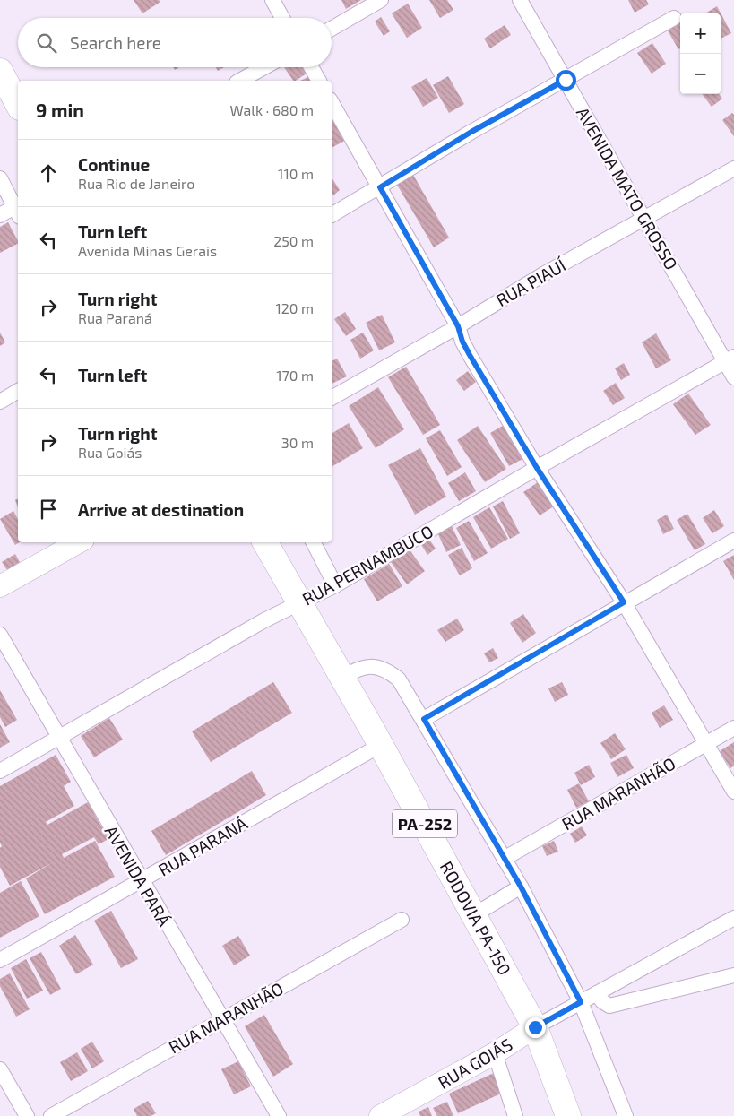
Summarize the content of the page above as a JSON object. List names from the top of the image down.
{
  "streets": {
    "highway": ["PA-252", "RODOVIA PA-150"],
    "street": [
      "AVENIDA MATO GROSSO",
      "RUA PIAUÍ",
      "RUA PERNAMBUCO",
      "RUA MARANHÃO",
      "RUA PARANÁ",
      "AVENIDA PARÁ",
      "RUA GOIÁS"
    ]
  },
  "crossings": [
    ["AVENIDA MATO GROSSO", "RUA PIAUÍ"],
    ["AVENIDA MATO GROSSO", "RUA PERNAMBUCO"],
    ["RUA PERNAMBUCO", "AVENIDA PARÁ"],
    ["RUA PERNAMBUCO", "RODOVIA PA-150"],
    ["RUA MARANHÃO", "AVENIDA PARÁ"],
    ["RUA PARANÁ", "AVENIDA PARÁ"],
    ["RUA PARANÁ", "RODOVIA PA-150"],
    ["RODOVIA PA-150", "RUA GOIÁS"]
  ],
  "page": {
    "map_buttons": ["+", "−"],
    "search": "Search here",
    "heading": ["9 min", "Walk · 680 m"],
    "list": [
      ["Continue", "Rua Rio de Janeiro", "110 m"],
      ["Turn left", "Avenida Minas Gerais", "250 m"],
      ["Turn right", "Rua Paraná", "120 m"],
      ["Turn left", "170 m"],
      ["Turn right", "Rua Goiás", "30 m"],
      "Arrive at destination"
    ]
  }
}
